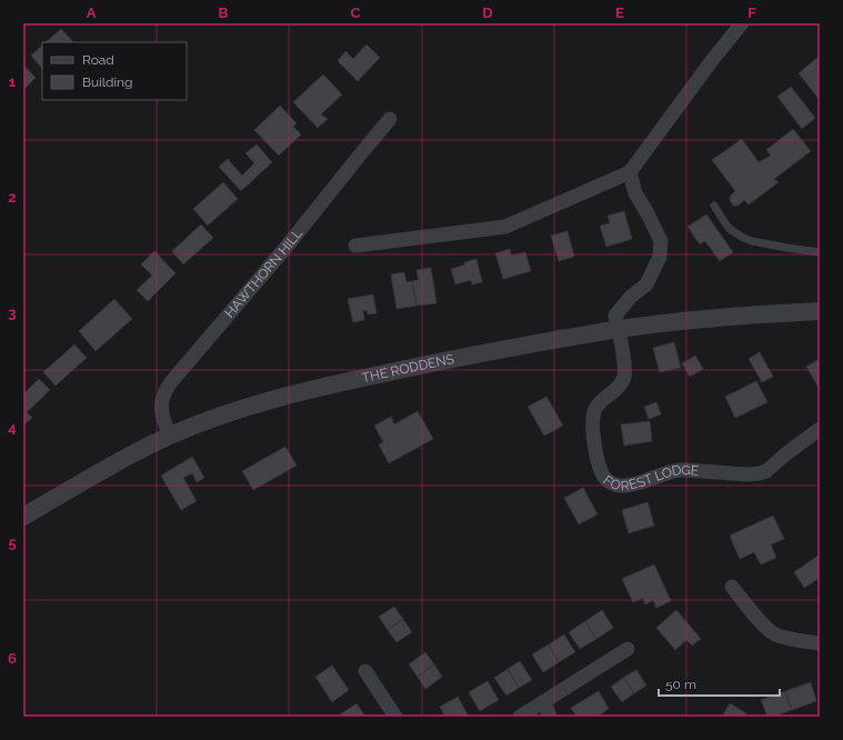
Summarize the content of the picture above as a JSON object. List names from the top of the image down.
{
  "streets": {
    "street": ["HAWTHORN HILL", "THE RODDENS", "FOREST LODGE"]
  },
  "crossings": [
    ["HAWTHORN HILL", "THE RODDENS"],
    ["THE RODDENS", "FOREST LODGE"]
  ],
  "legend": ["Road", "Building"],
  "scale_bar": "50 m",
  "grid": {
    "columns": [
      "A",
      "B",
      "C",
      "D",
      "E",
      "F"
    ],
    "rows": [
      "1",
      "2",
      "3",
      "4",
      "5",
      "6"
    ]
  }
}
